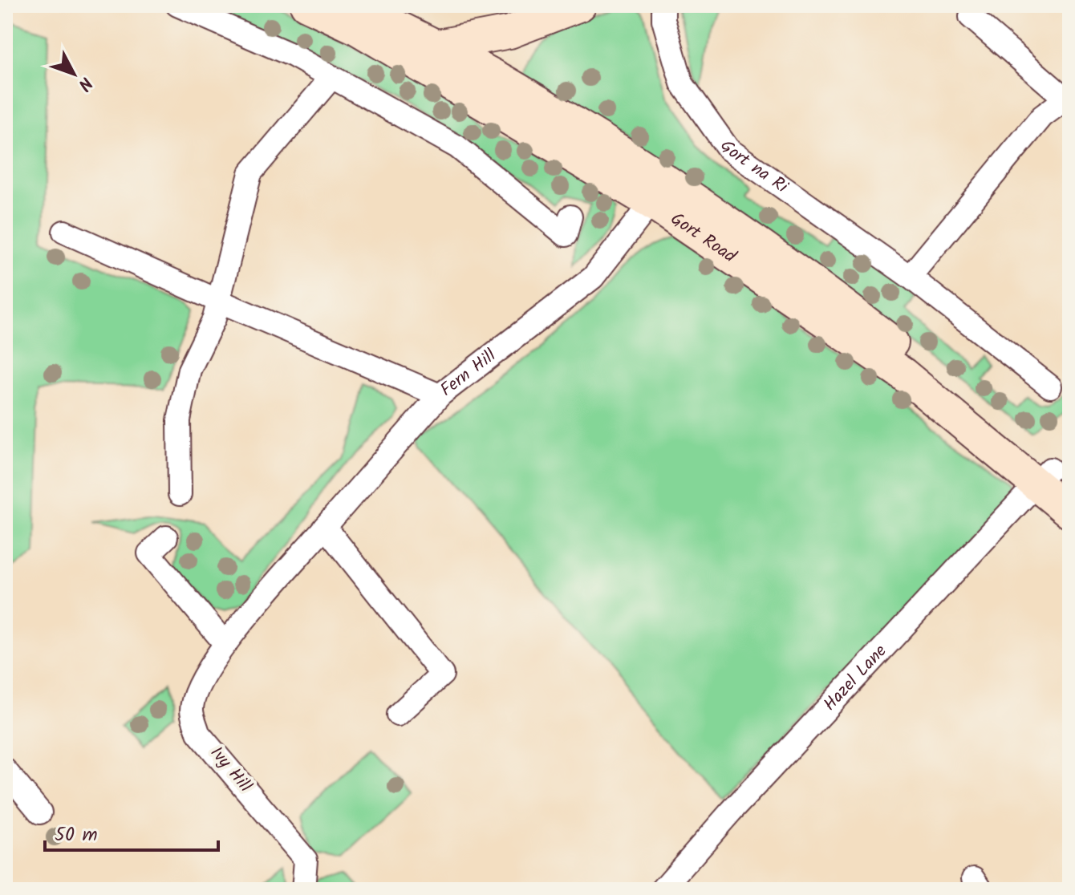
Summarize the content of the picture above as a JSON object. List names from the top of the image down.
{
  "streets": {
    "main road": ["Gort Road"],
    "street": [
      "Gort na Ri",
      "Fern Hill",
      "Hazel Lane",
      "Ivy Hill"
    ]
  },
  "crossings": [
    ["Gort Road", "Fern Hill"],
    ["Gort Road", "Hazel Lane"],
    ["Fern Hill", "Ivy Hill"]
  ],
  "scale_bar": "50 m",
  "north": "bottom right"
}
